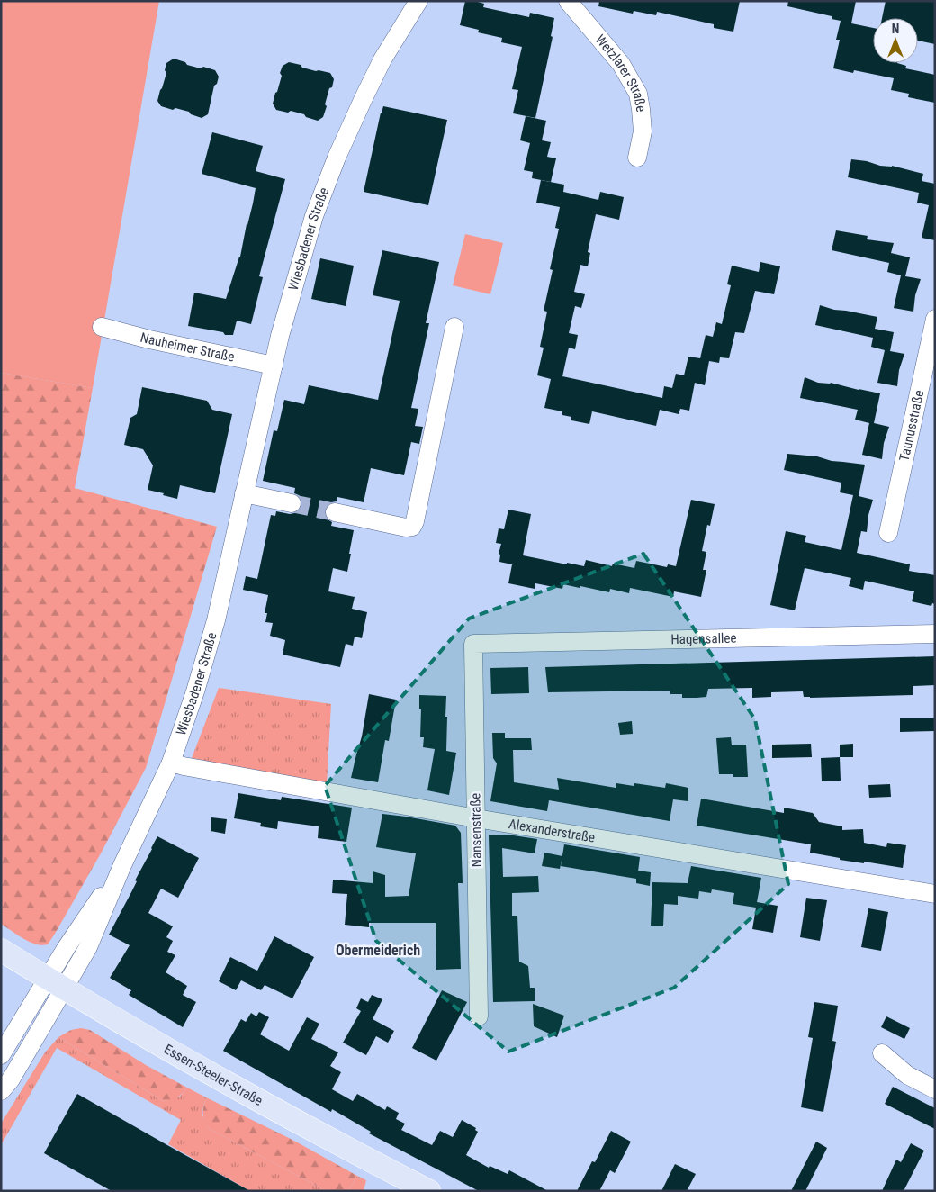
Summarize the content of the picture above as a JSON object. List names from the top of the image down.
{
  "streets": {
    "main road": ["Essen-Steeler-Straße"],
    "street": [
      "Wetzlarer Straße",
      "Wiesbadener Straße",
      "Nauheimer Straße",
      "Taunusstraße",
      "Hagensallee",
      "Nansenstraße",
      "Alexanderstraße"
    ]
  },
  "crossings": [
    ["Wiesbadener Straße", "Nauheimer Straße"],
    ["Wiesbadener Straße", "Alexanderstraße"],
    ["Wiesbadener Straße", "Essen-Steeler-Straße"],
    ["Hagensallee", "Nansenstraße"],
    ["Nansenstraße", "Alexanderstraße"]
  ],
  "districts": ["Obermeiderich"],
  "north": "top"
}
